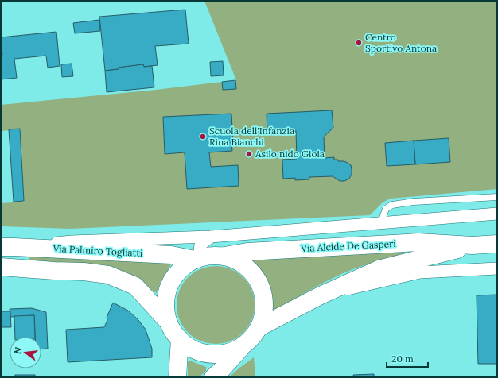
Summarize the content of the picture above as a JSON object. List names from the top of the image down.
{
  "streets": {
    "main road": ["Via Alcide De Gasperi", "Via Palmiro Togliatti"]
  },
  "crossings": [
    ["Via Alcide De Gasperi", "Via Palmiro Togliatti"]
  ],
  "places": ["Centro Sportivo Antona", "Scuola dell'Infanzia Rina Bianchi", "Asilo nido Gioia"],
  "scale_bar": "20 m",
  "north": "left"
}
